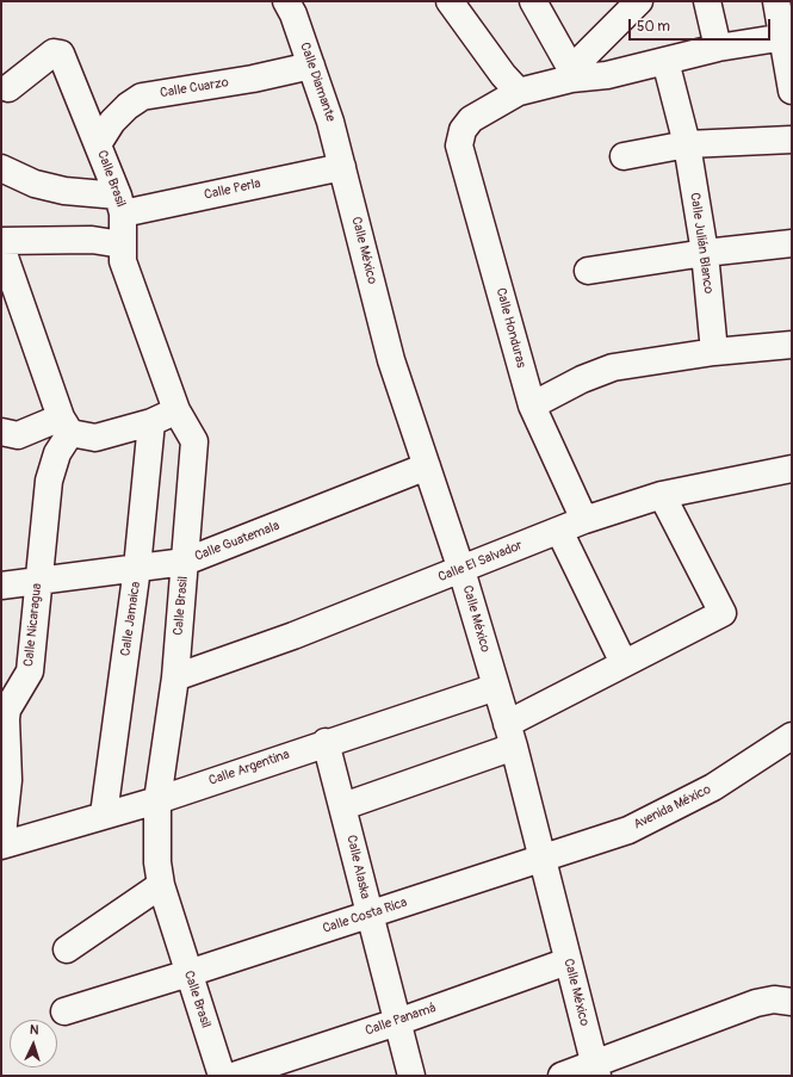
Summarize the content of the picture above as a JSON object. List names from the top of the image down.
{
  "streets": {
    "street": [
      "Calle Diamante",
      "Calle Cuarzo",
      "Calle Brasil",
      "Calle Perla",
      "Calle Julián Blanco",
      "Calle México",
      "Calle Honduras",
      "Calle Guatemala",
      "Calle El Salvador",
      "Calle Jamaica",
      "Calle Nicaragua",
      "Calle Argentina",
      "Avenida México",
      "Calle Alaska",
      "Calle Costa Rica",
      "Calle Panamá"
    ]
  },
  "crossings": [
    ["Calle Diamante", "Calle Cuarzo"],
    ["Calle Diamante", "Calle Perla"],
    ["Calle Diamante", "Calle México"],
    ["Calle Cuarzo", "Calle Brasil"],
    ["Calle Brasil", "Calle Perla"],
    ["Calle Brasil", "Calle Guatemala"],
    ["Calle Brasil", "Calle El Salvador"],
    ["Calle Brasil", "Calle Argentina"],
    ["Calle Brasil", "Calle Costa Rica"],
    ["Calle Perla", "Calle México"],
    ["Calle México", "Calle Guatemala"],
    ["Calle México", "Calle El Salvador"],
    ["Calle México", "Calle Argentina"],
    ["Calle México", "Avenida México"],
    ["Calle México", "Calle Costa Rica"],
    ["Calle México", "Calle Panamá"],
    ["Calle Honduras", "Calle El Salvador"],
    ["Calle Guatemala", "Calle Jamaica"],
    ["Calle Guatemala", "Calle Nicaragua"],
    ["Calle Jamaica", "Calle Argentina"],
    ["Calle Nicaragua", "Calle Argentina"],
    ["Calle Argentina", "Calle Alaska"],
    ["Avenida México", "Calle Costa Rica"],
    ["Calle Alaska", "Calle Costa Rica"],
    ["Calle Alaska", "Calle Panamá"]
  ],
  "scale_bar": "50 m",
  "north": "top"
}
